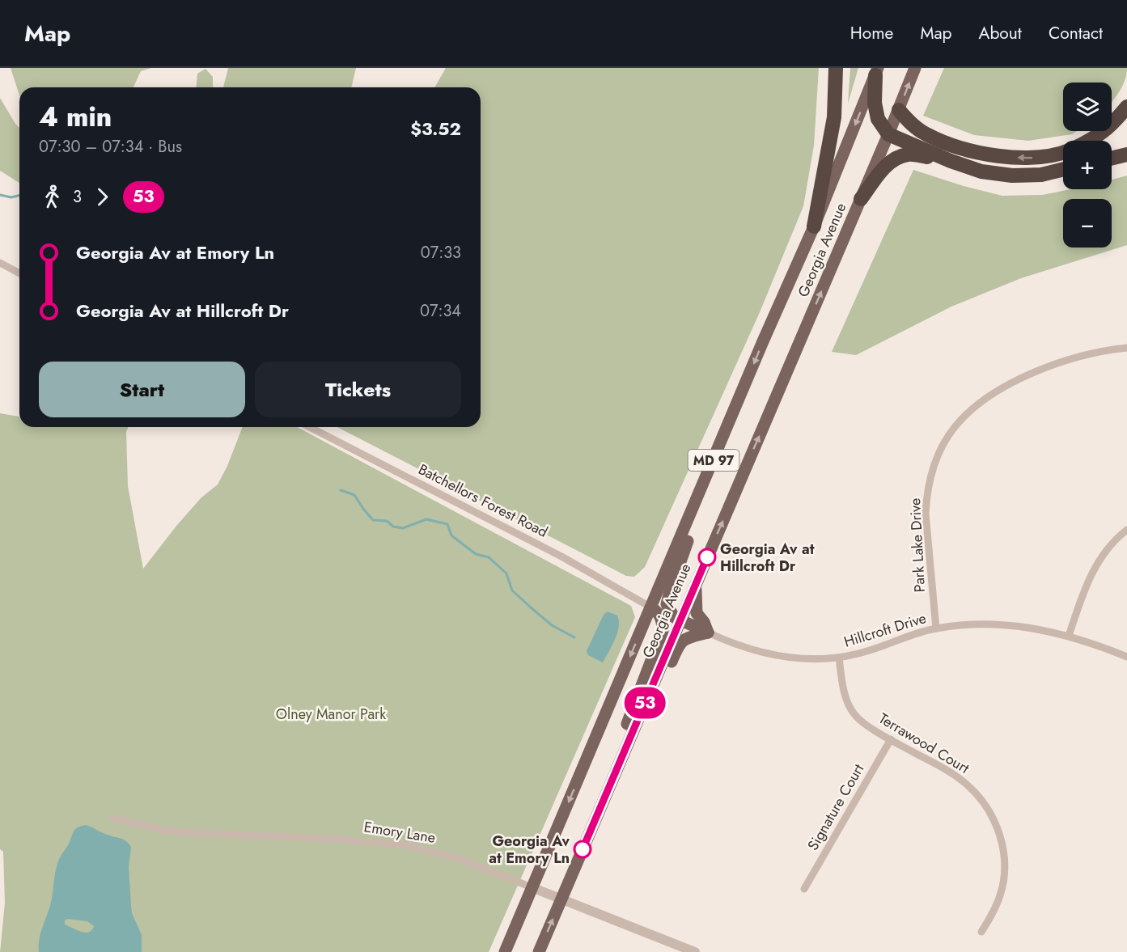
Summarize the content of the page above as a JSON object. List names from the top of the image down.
{
  "streets": {
    "main road": ["Georgia Avenue", "MD 97"],
    "street": [
      "Batchellors Forest Road",
      "Park Lake Drive",
      "Hillcroft Drive",
      "Terrawood Court",
      "Signature Court",
      "Emory Lane"
    ]
  },
  "crossings": [
    ["Georgia Avenue", "Batchellors Forest Road"],
    ["Georgia Avenue", "Emory Lane"],
    ["Park Lake Drive", "Hillcroft Drive"],
    ["Hillcroft Drive", "Terrawood Court"],
    ["Terrawood Court", "Signature Court"]
  ],
  "parks": ["Olney Manor Park"],
  "places": ["Georgia Av at Hillcroft Dr", "Georgia Av at Emory Ln"],
  "lines": ["bus line 53"],
  "page": {
    "header": "Map",
    "nav": [
      "Home",
      "Map",
      "About",
      "Contact"
    ],
    "on_map": "53",
    "map_buttons": ["+", "−"],
    "heading": ["4 min", "07:30 – 07:34 · Bus", "$3.52"],
    "legs": ["3", "53"],
    "list": [
      {
        "name": "Georgia Av at Emory Ln",
        "value": "07:33"
      },
      {
        "name": "Georgia Av at Hillcroft Dr",
        "value": "07:34"
      }
    ],
    "buttons": ["Start", "Tickets"]
  }
}
